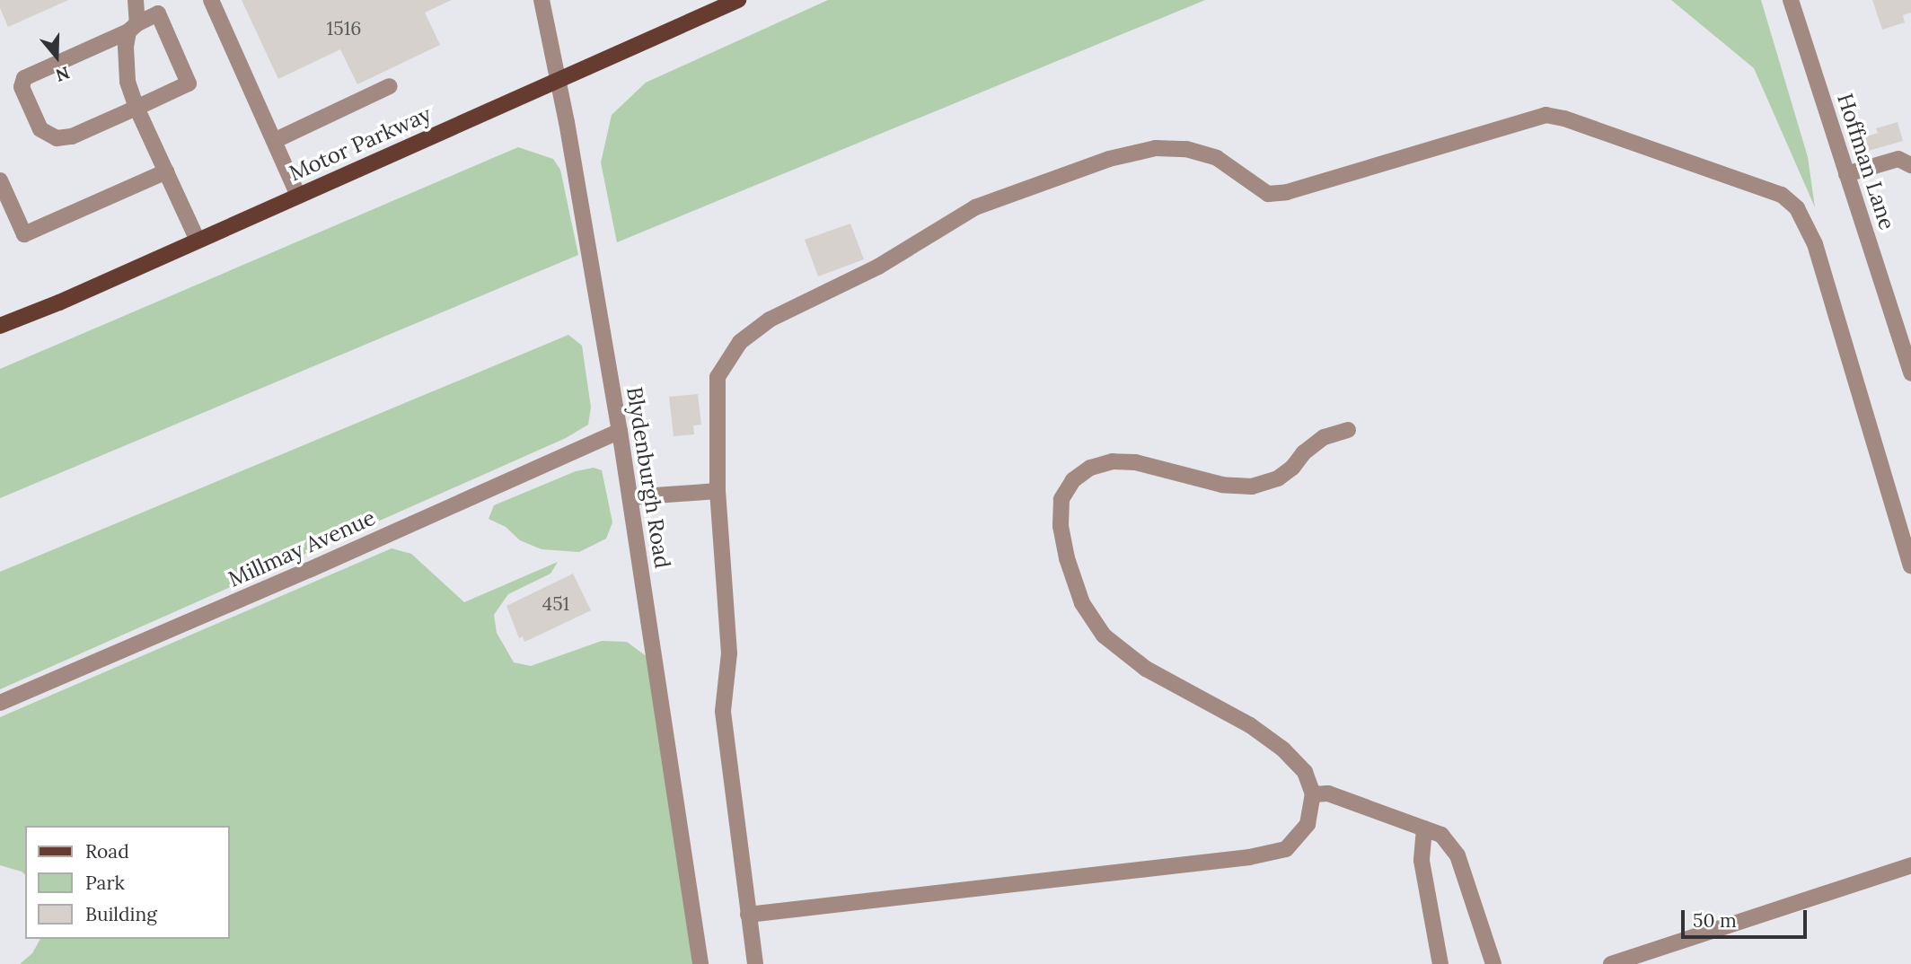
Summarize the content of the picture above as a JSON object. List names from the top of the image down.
{
  "streets": {
    "main road": ["Motor Parkway"],
    "street": ["Hoffman Lane", "Blydenburgh Road", "Millmay Avenue"]
  },
  "crossings": [
    ["Motor Parkway", "Blydenburgh Road"],
    ["Blydenburgh Road", "Millmay Avenue"]
  ],
  "house_numbers": ["1516", "451"],
  "legend": ["Road", "Park", "Building"],
  "scale_bar": "50 m",
  "north": "bottom"
}
